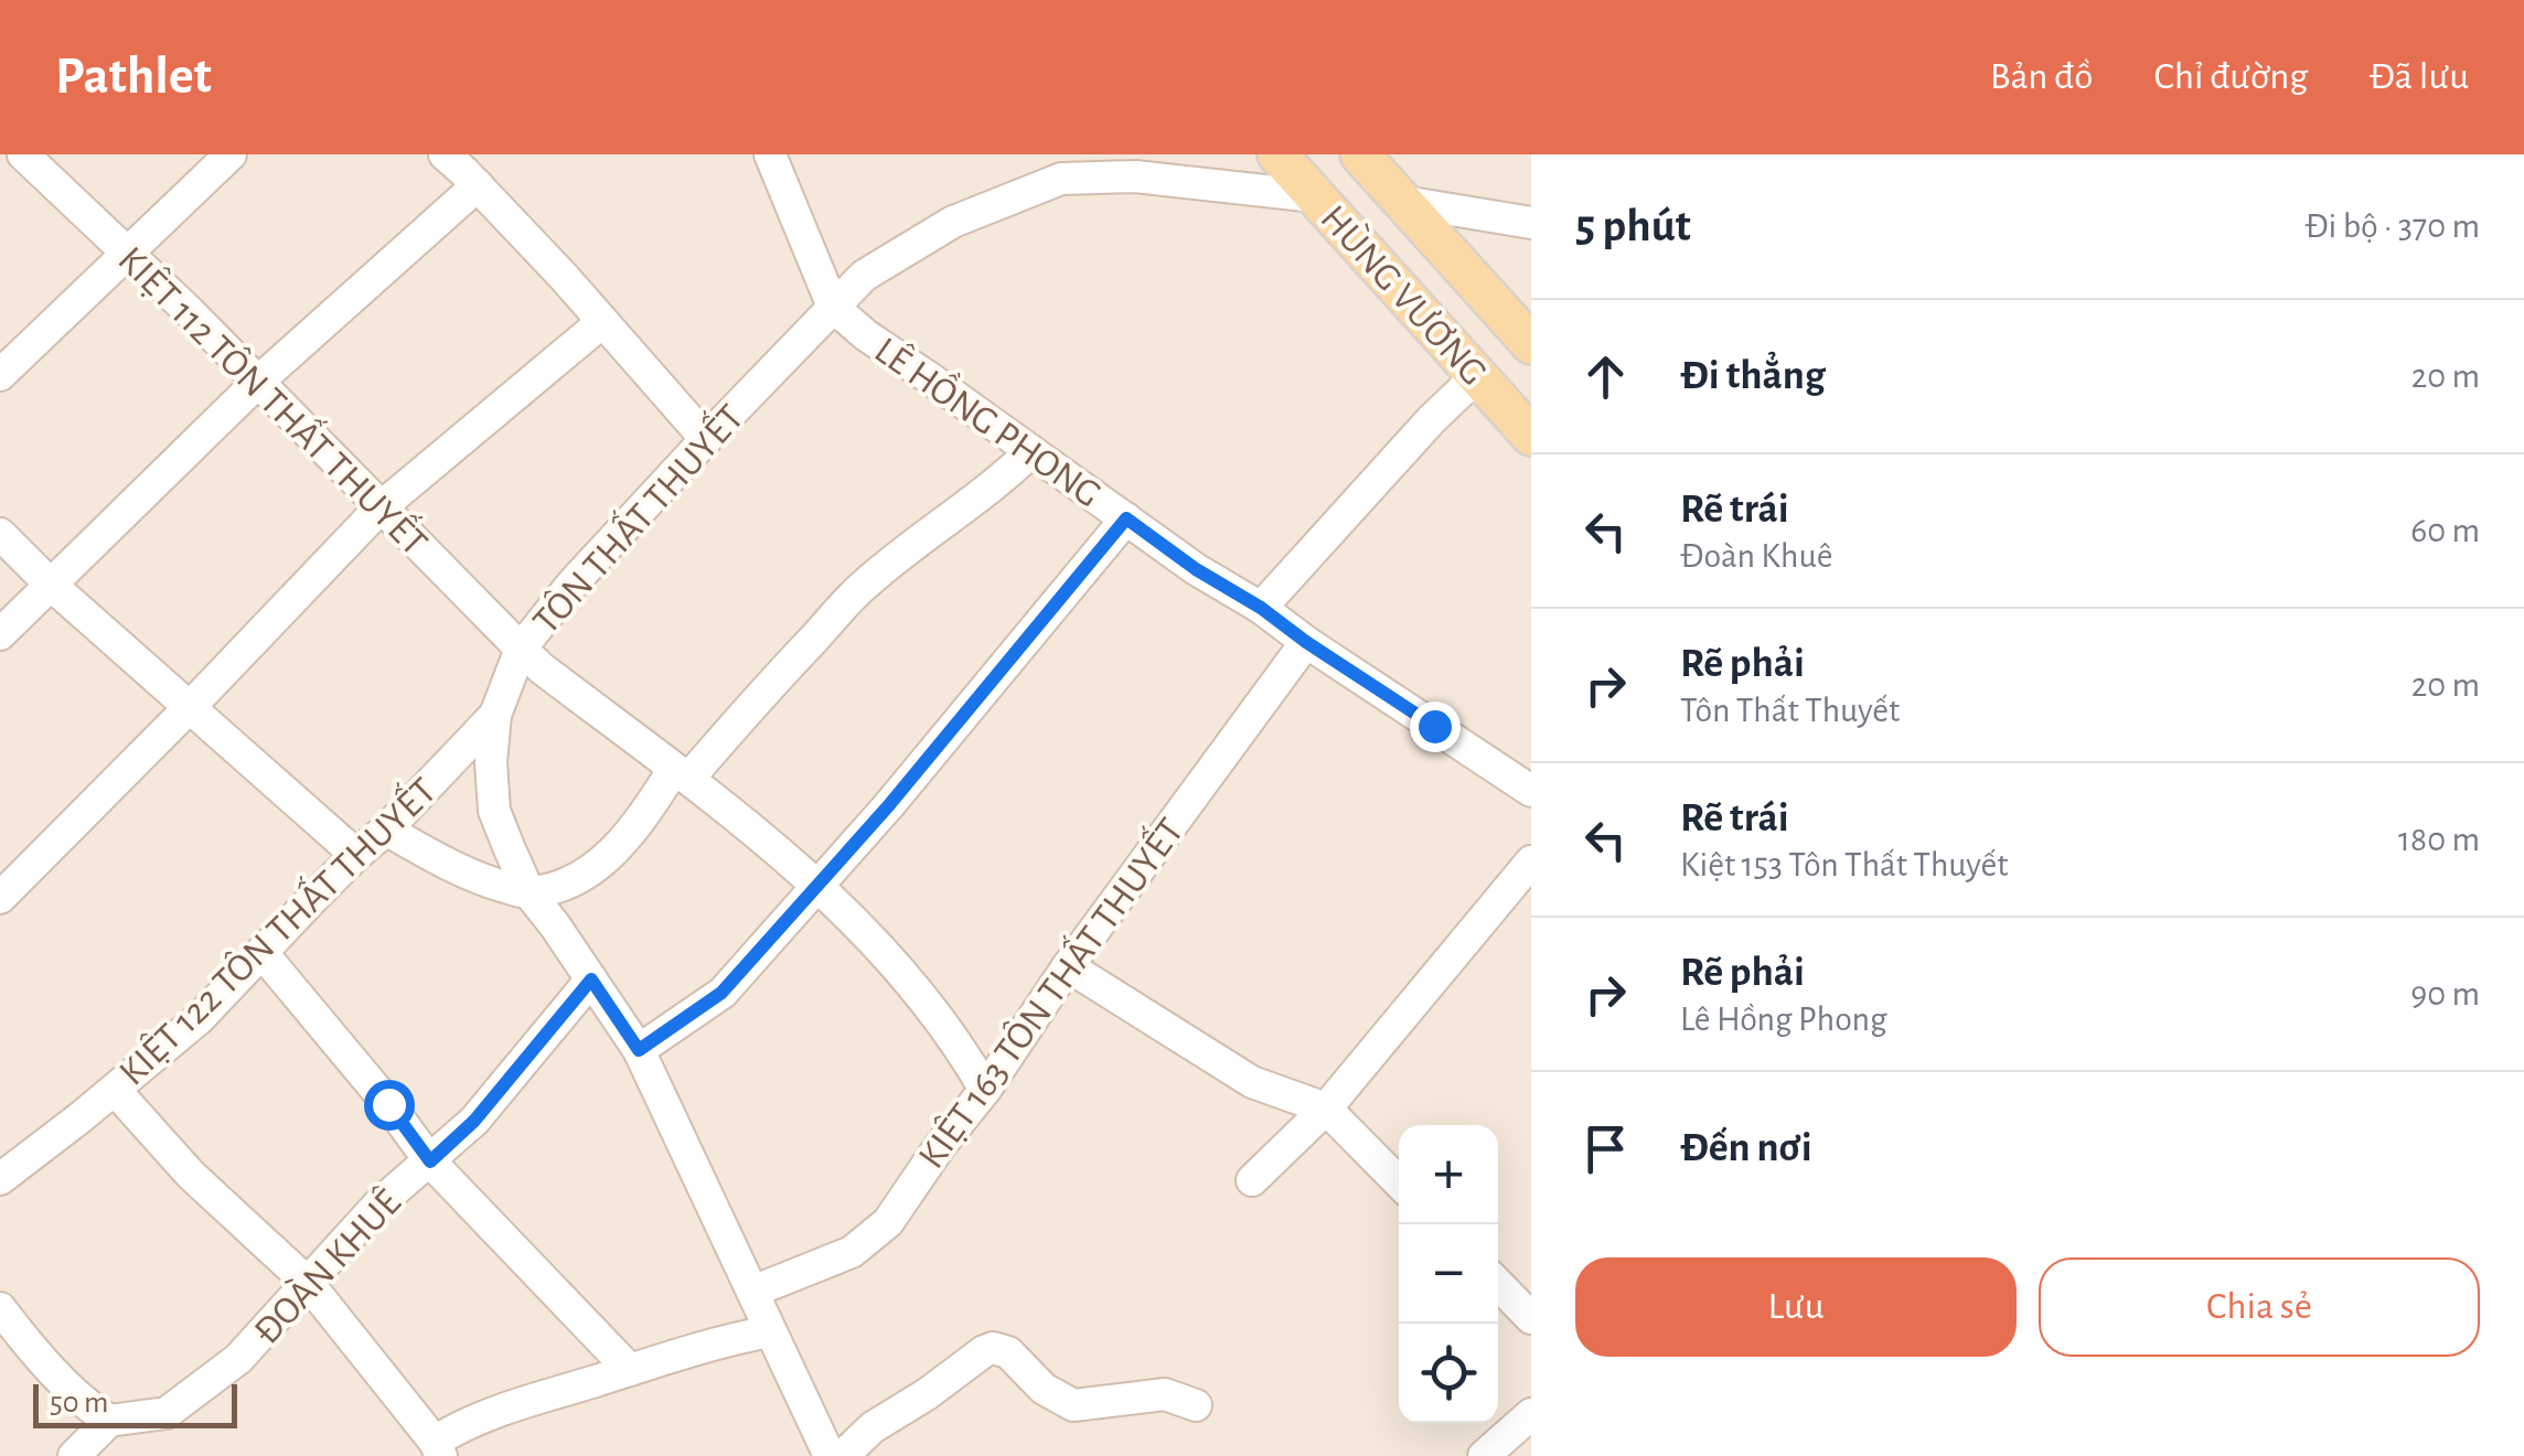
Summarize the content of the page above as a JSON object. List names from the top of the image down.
{
  "streets": {
    "main road": ["HÙNG VƯƠNG"],
    "street": [
      "KIỆT 112 TÔN THẤT THUYẾT",
      "LÊ HỒNG PHONG",
      "TÔN THẤT THUYẾT",
      "KIỆT 122 TÔN THẤT THUYẾT",
      "KIỆT 163 TÔN THẤT THUYẾT",
      "ĐOÀN KHUÊ"
    ]
  },
  "crossings": [
    ["HÙNG VƯƠNG", "TÔN THẤT THUYẾT"],
    ["KIỆT 112 TÔN THẤT THUYẾT", "TÔN THẤT THUYẾT"],
    ["KIỆT 112 TÔN THẤT THUYẾT", "KIỆT 163 TÔN THẤT THUYẾT"],
    ["LÊ HỒNG PHONG", "TÔN THẤT THUYẾT"],
    ["LÊ HỒNG PHONG", "KIỆT 163 TÔN THẤT THUYẾT"],
    ["TÔN THẤT THUYẾT", "KIỆT 122 TÔN THẤT THUYẾT"],
    ["TÔN THẤT THUYẾT", "KIỆT 163 TÔN THẤT THUYẾT"],
    ["TÔN THẤT THUYẾT", "ĐOÀN KHUÊ"]
  ],
  "scale_bar": "50 m",
  "page": {
    "header": "Pathlet",
    "nav": ["Bản đồ", "Chỉ đường", "Đã lưu"],
    "heading": ["5 phút", "Đi bộ · 370 m"],
    "list": [
      ["Đi thẳng", "20 m"],
      ["Rẽ trái", "Đoàn Khuê", "60 m"],
      ["Rẽ phải", "Tôn Thất Thuyết", "20 m"],
      ["Rẽ trái", "Kiệt 153 Tôn Thất Thuyết", "180 m"],
      ["Rẽ phải", "Lê Hồng Phong", "90 m"],
      "Đến nơi"
    ],
    "map_buttons": ["+", "−"],
    "buttons": ["Lưu", "Chia sẻ"],
    "scale": "50 m"
  }
}
